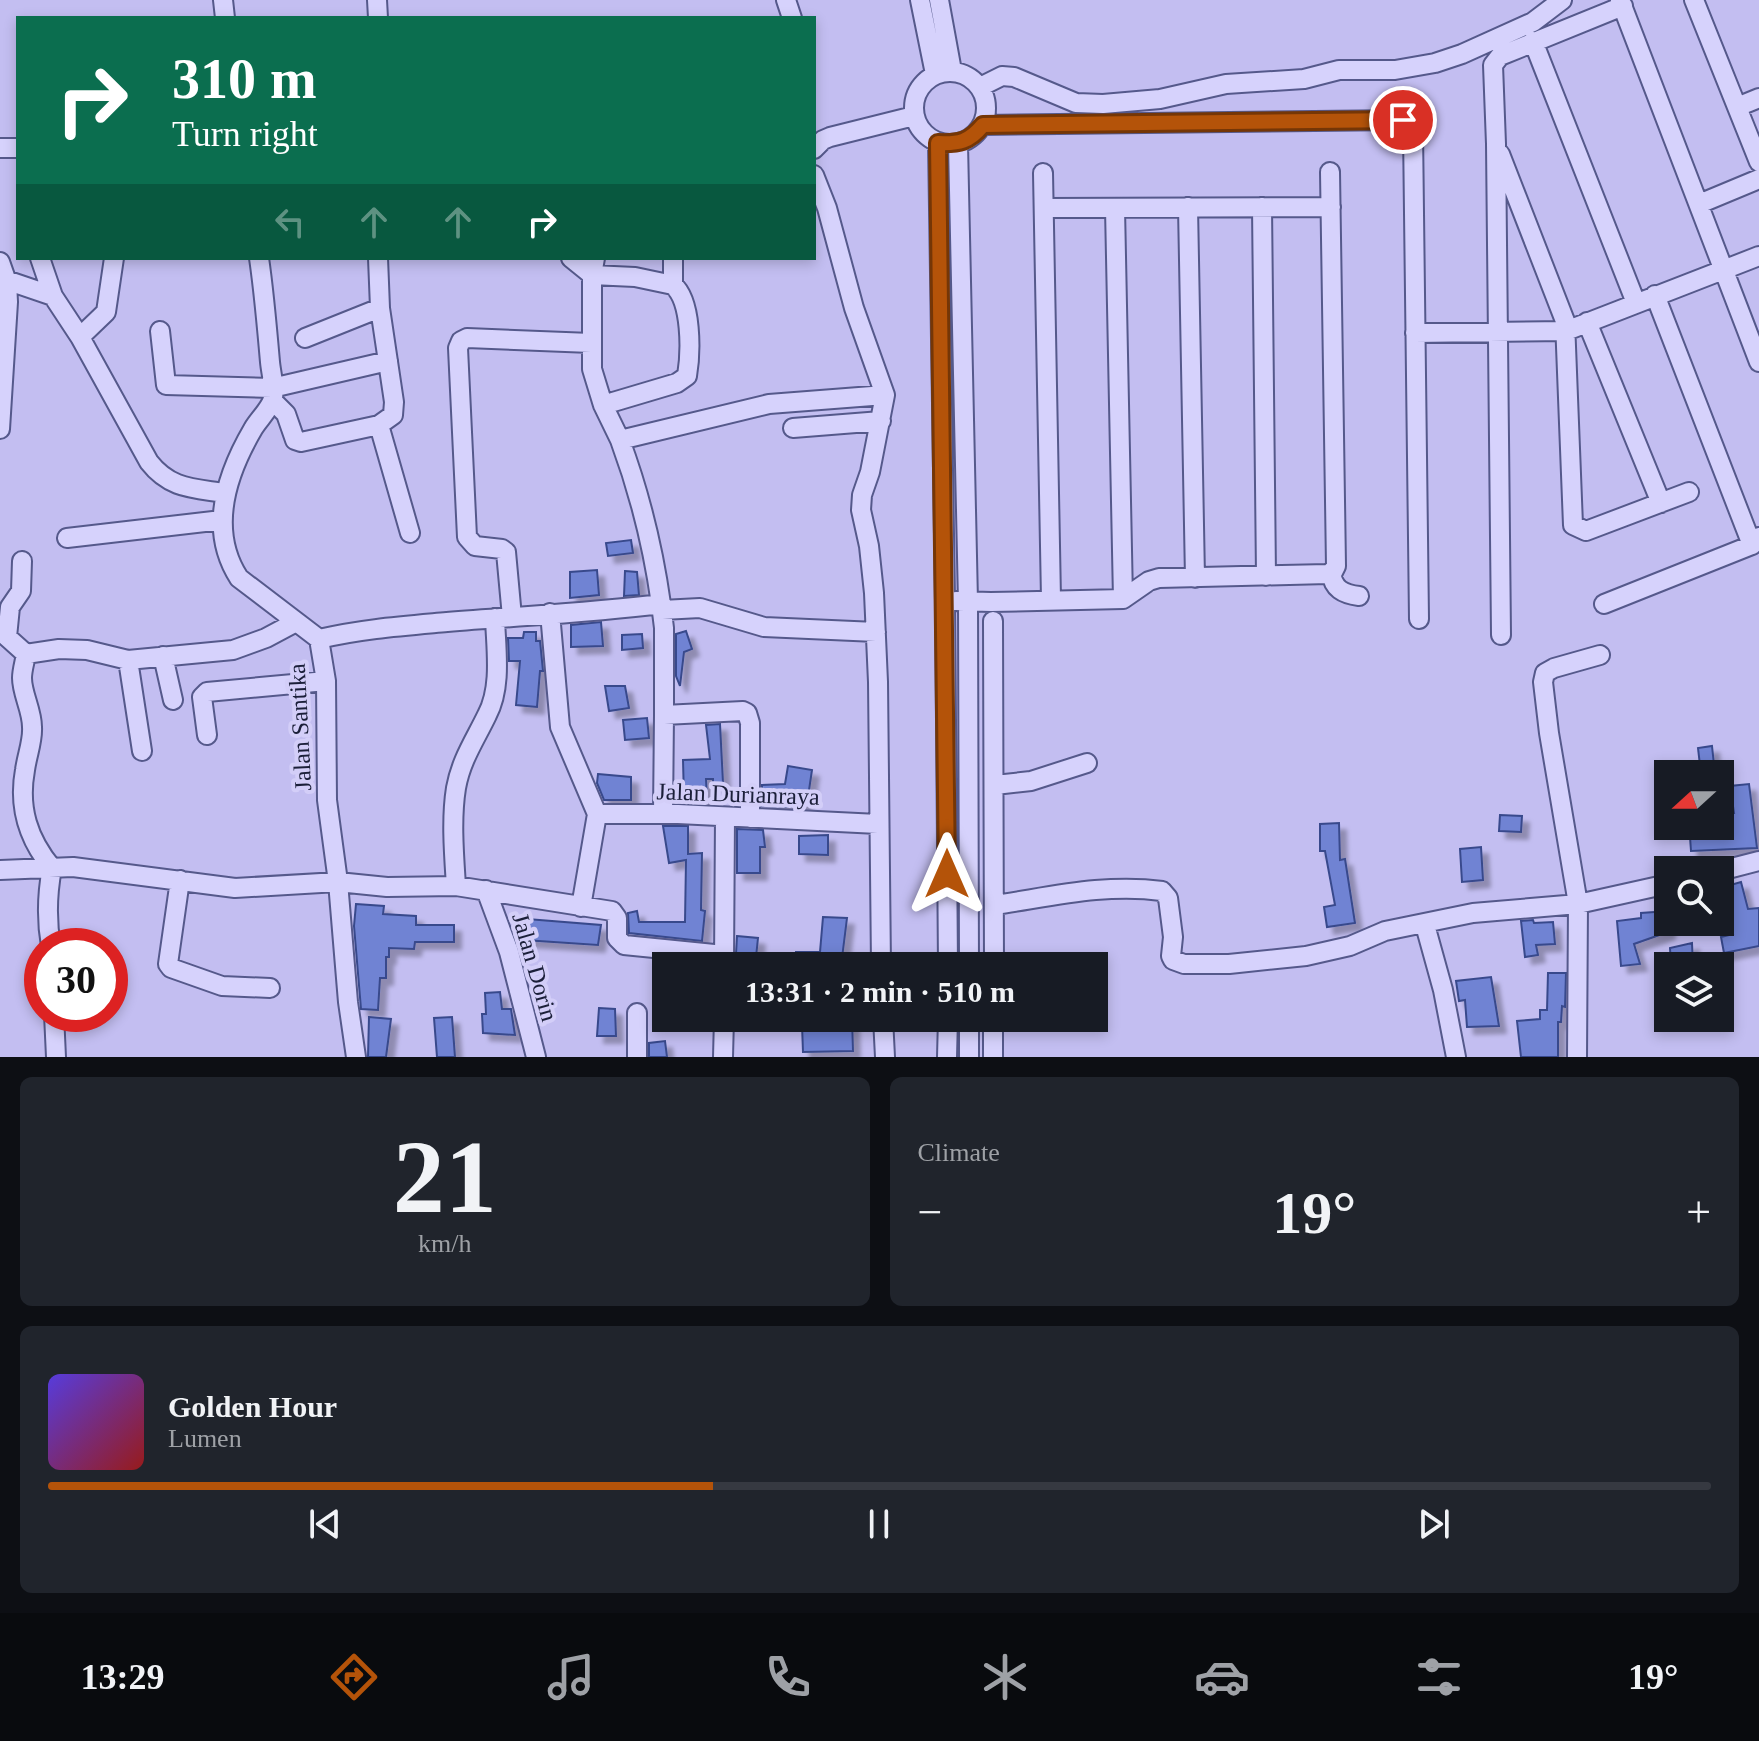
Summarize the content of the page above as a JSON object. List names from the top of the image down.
{
  "streets": {
    "street": ["Jalan Santika", "Jalan Durianraya", "Jalan Dorin"]
  },
  "north": "left",
  "page": {
    "turn": ["310 m", "Turn right"],
    "limit": "30",
    "trip": "13:31 · 2 min · 510 m",
    "tile": [
      ["21", "km/h"],
      "Climate"
    ],
    "heat": ["−", "19°", "+"],
    "song": ["Golden Hour", "Lumen"],
    "tabs": ["13:29", "19°"]
  }
}
